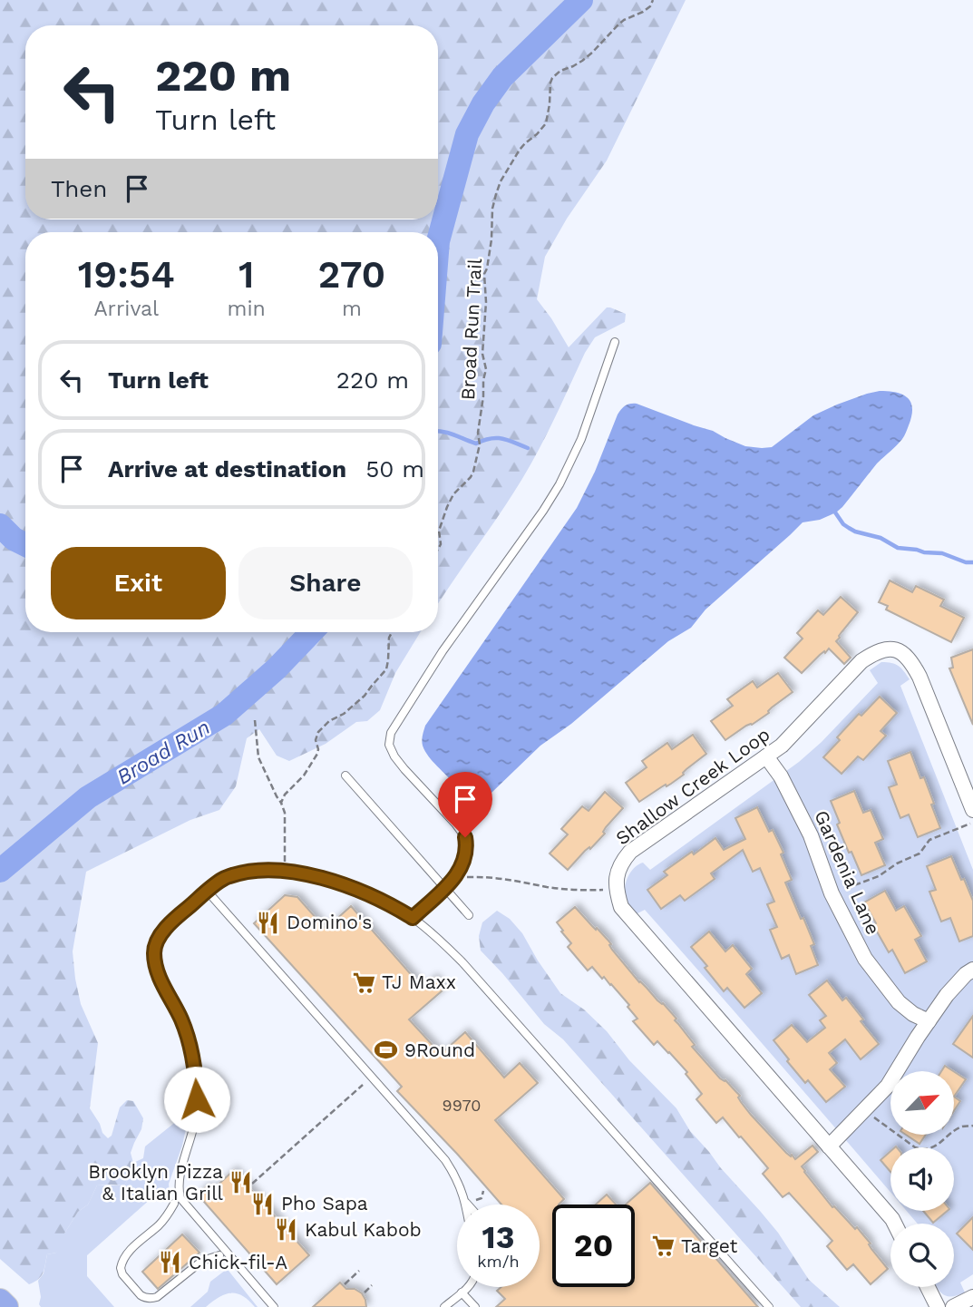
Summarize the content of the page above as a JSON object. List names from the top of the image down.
{
  "streets": {
    "street": ["Shallow Creek Loop", "Gardenia Lane"],
    "path": ["Broad Run Trail"]
  },
  "crossings": [
    ["Shallow Creek Loop", "Gardenia Lane"]
  ],
  "water": ["Broad Run"],
  "places": {
    "restaurant": [
      "Domino's",
      "Brooklyn Pizza & Italian Grill",
      "Pho Sapa",
      "Kabul Kabob",
      "Chick-fil-A"
    ],
    "supermarket": ["TJ Maxx", "Target"],
    "sports": ["9Round"]
  },
  "house_numbers": ["9970"],
  "north": "top right",
  "page": {
    "turn": ["220 m", "Turn left"],
    "then": "Then",
    "eta": [
      "19:54",
      "Arrival",
      "1",
      "min",
      "270",
      "m"
    ],
    "list": [
      {
        "name": "Turn left",
        "value": "220 m"
      },
      {
        "name": "Arrive at destination",
        "value": "50 m"
      }
    ],
    "buttons": ["Exit", "Share"],
    "speed": "13 km/h",
    "limit": "20"
  }
}
